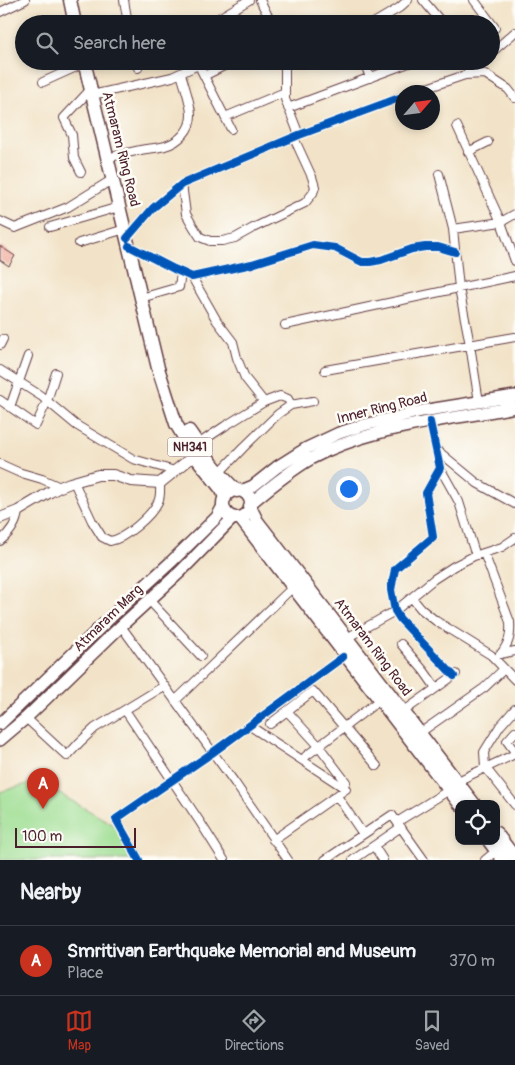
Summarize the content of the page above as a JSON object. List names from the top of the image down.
{
  "streets": {
    "highway": ["Atmaram Ring Road", "NH341"],
    "main road": ["Inner Ring Road", "Atmaram Marg"]
  },
  "crossings": [
    ["Atmaram Ring Road", "Inner Ring Road"],
    ["Atmaram Ring Road", "NH341"],
    ["Atmaram Ring Road", "Atmaram Marg"],
    ["Inner Ring Road", "NH341"],
    ["Inner Ring Road", "Atmaram Marg"],
    ["NH341", "Atmaram Marg"]
  ],
  "scale_bar": "100 m",
  "north": "top right",
  "page": {
    "search": "Search here",
    "pins": "A",
    "scale": "100 m",
    "heading": "Nearby",
    "list": [
      {
        "mark": "A",
        "name": "Smritivan Earthquake Memorial and Museum",
        "note": "Place",
        "value": "370 m"
      }
    ],
    "nav": ["Map", "Directions", "Saved"]
  }
}
